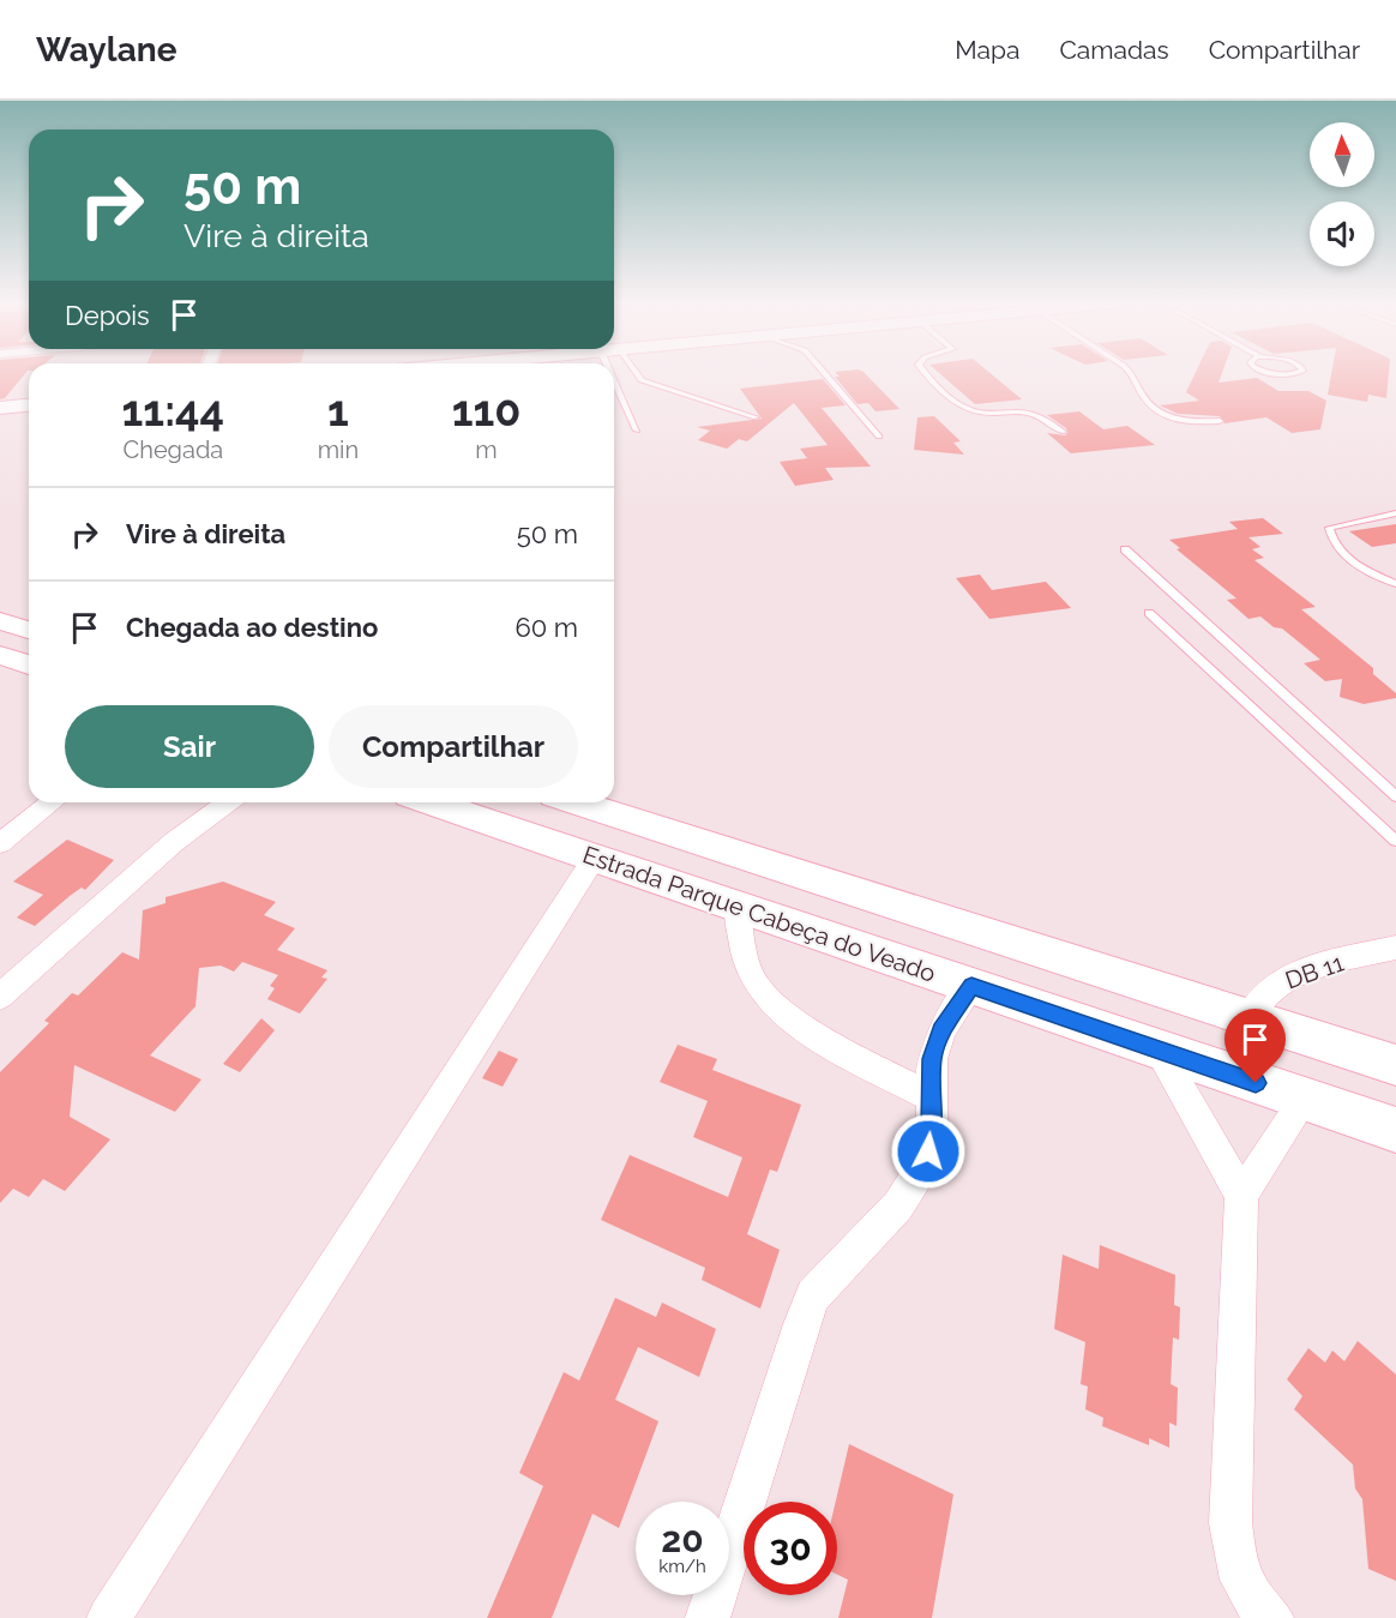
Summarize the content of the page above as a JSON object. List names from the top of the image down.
{
  "streets": {
    "main road": ["Estrada Parque Cabeça do Veado"],
    "street": ["DB 11"]
  },
  "crossings": [
    ["Estrada Parque Cabeça do Veado", "DB 11"]
  ],
  "north": "top",
  "page": {
    "header": "Waylane",
    "nav": ["Mapa", "Camadas", "Compartilhar"],
    "turn": ["50 m", "Vire à direita"],
    "then": "Depois",
    "eta": [
      "11:44",
      "Chegada",
      "1",
      "min",
      "110",
      "m"
    ],
    "list": [
      {
        "name": "Vire à direita",
        "value": "50 m"
      },
      {
        "name": "Chegada ao destino",
        "value": "60 m"
      }
    ],
    "buttons": ["Sair", "Compartilhar"],
    "speed": "20 km/h",
    "limit": "30"
  }
}
